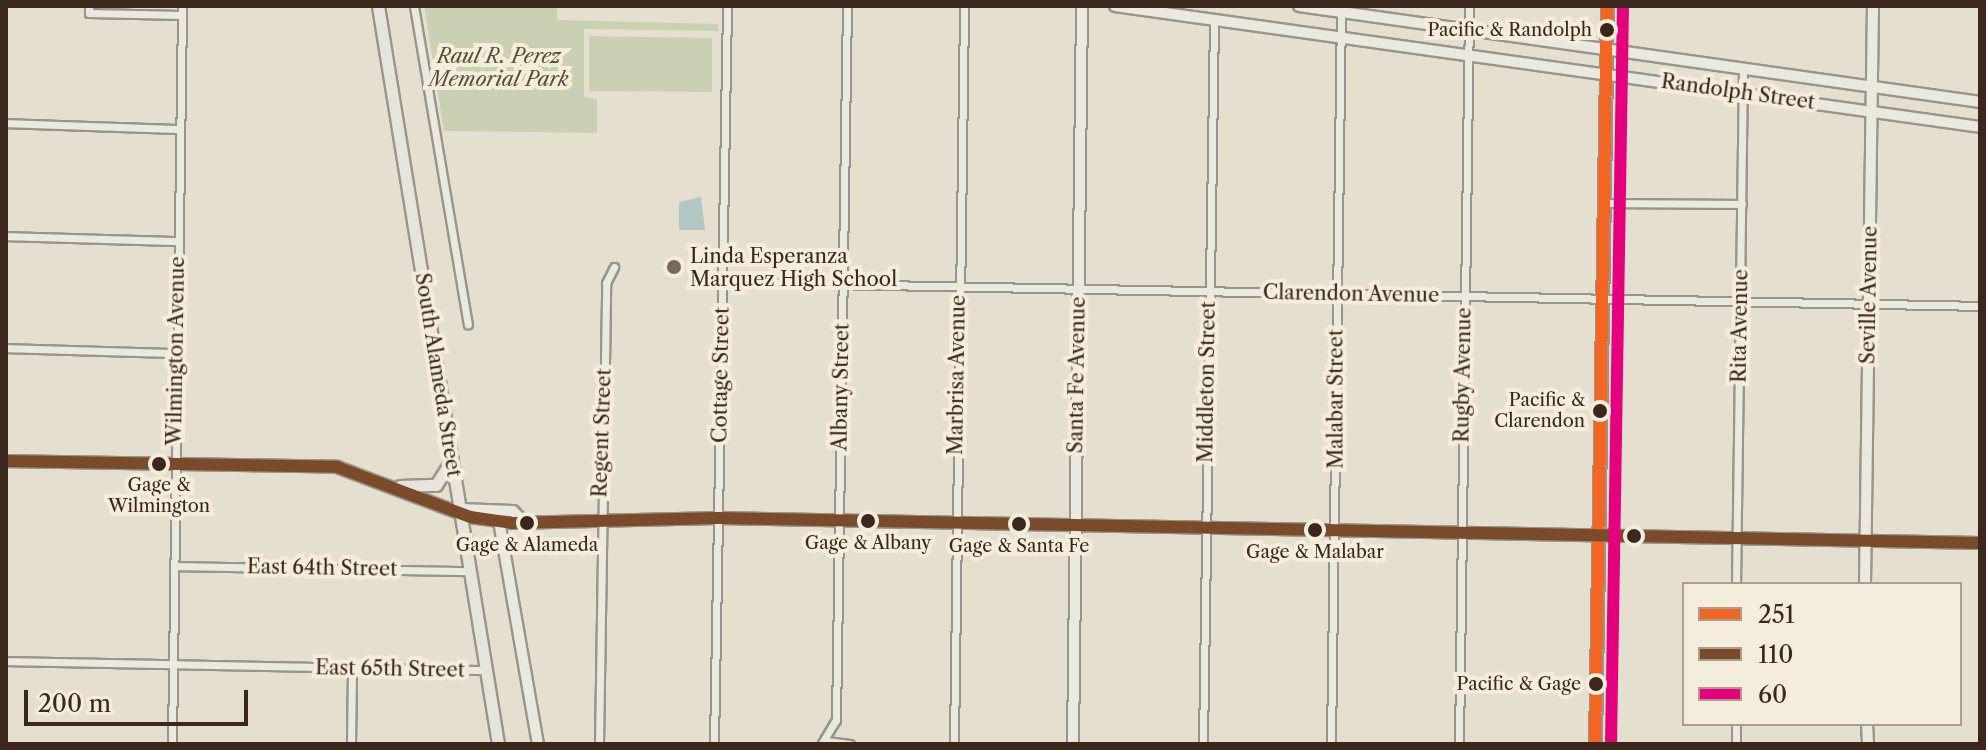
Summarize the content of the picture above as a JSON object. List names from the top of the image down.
{
  "streets": {
    "main road": [
      "Randolph Street",
      "Seville Avenue",
      "South Alameda Street",
      "Santa Fe Avenue"
    ],
    "street": [
      "Clarendon Avenue",
      "Rita Avenue",
      "Wilmington Avenue",
      "Cottage Street",
      "Marbrisa Avenue",
      "Rugby Avenue",
      "Middleton Street",
      "Albany Street",
      "Malabar Street",
      "Regent Street",
      "East 64th Street",
      "East 65th Street"
    ]
  },
  "crossings": [
    ["Randolph Street", "Seville Avenue"],
    ["Randolph Street", "Rita Avenue"],
    ["Randolph Street", "Rugby Avenue"],
    ["Randolph Street", "Middleton Street"],
    ["Randolph Street", "Malabar Street"],
    ["Clarendon Avenue", "Seville Avenue"],
    ["Clarendon Avenue", "Rita Avenue"],
    ["Clarendon Avenue", "Cottage Street"],
    ["Clarendon Avenue", "Marbrisa Avenue"],
    ["Clarendon Avenue", "Santa Fe Avenue"],
    ["Clarendon Avenue", "Rugby Avenue"],
    ["Clarendon Avenue", "Middleton Street"],
    ["Clarendon Avenue", "Albany Street"],
    ["Clarendon Avenue", "Malabar Street"],
    ["Wilmington Avenue", "East 64th Street"],
    ["Wilmington Avenue", "East 65th Street"],
    ["South Alameda Street", "East 64th Street"],
    ["South Alameda Street", "East 65th Street"]
  ],
  "parks": ["Raul R. Perez Memorial Park"],
  "places": [
    "Pacific & Randolph",
    "Linda Esperanza Marquez High School",
    "Pacific & Clarendon",
    "Gage & Wilmington",
    "Gage & Albany",
    "Gage & Alameda",
    "Gage & Santa Fe",
    "Gage & Malabar",
    "Pacific & Gage"
  ],
  "lines": ["transit line 251", "transit line 60", "transit line 110"],
  "legend": ["251", "110", "60"],
  "scale_bar": "200 m"
}
